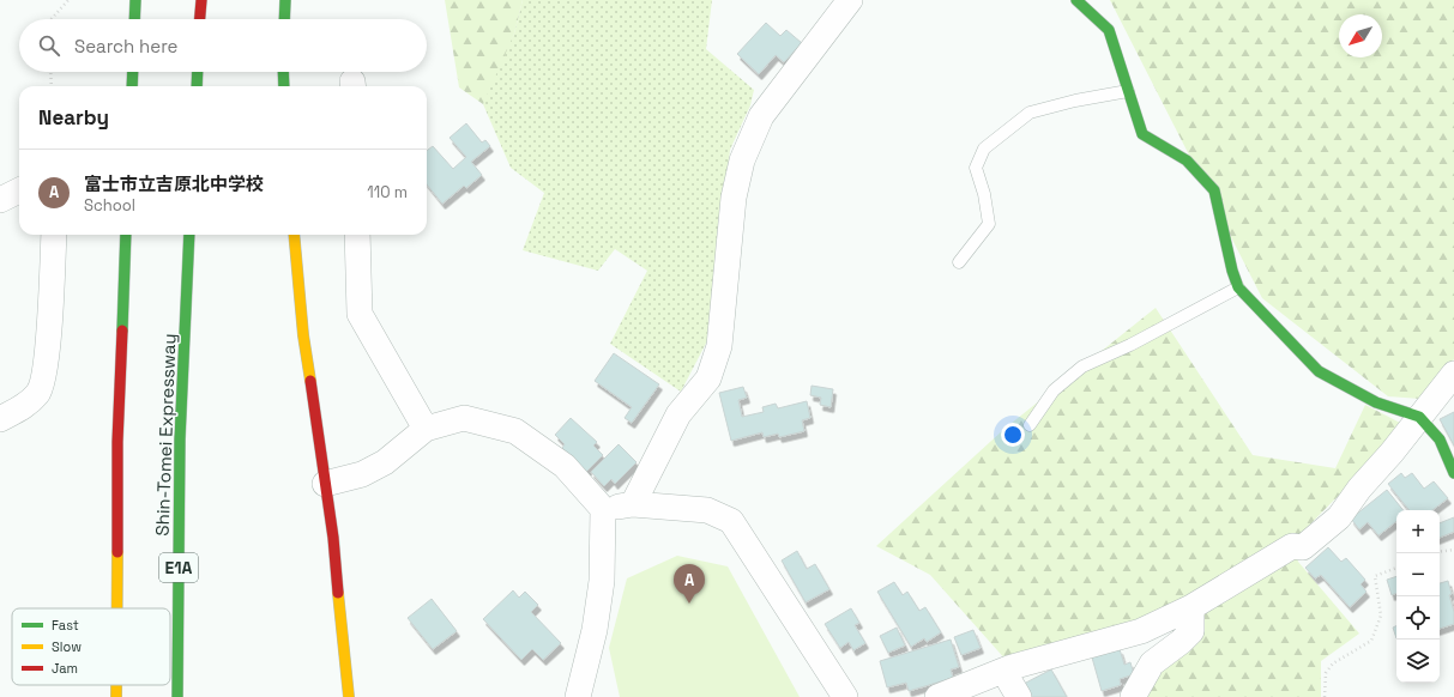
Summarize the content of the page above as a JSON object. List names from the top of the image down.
{
  "streets": {
    "main road": ["Shin-Tomei Expressway", "E1A"]
  },
  "legend": ["Fast", "Slow", "Jam"],
  "north": "bottom left",
  "page": {
    "search": "Search here",
    "heading": "Nearby",
    "list": [
      {
        "mark": "A",
        "name": "富士市立吉原北中学校",
        "note": "School",
        "value": "110 m"
      }
    ],
    "map_buttons": ["+", "−"],
    "pins": "A"
  }
}
